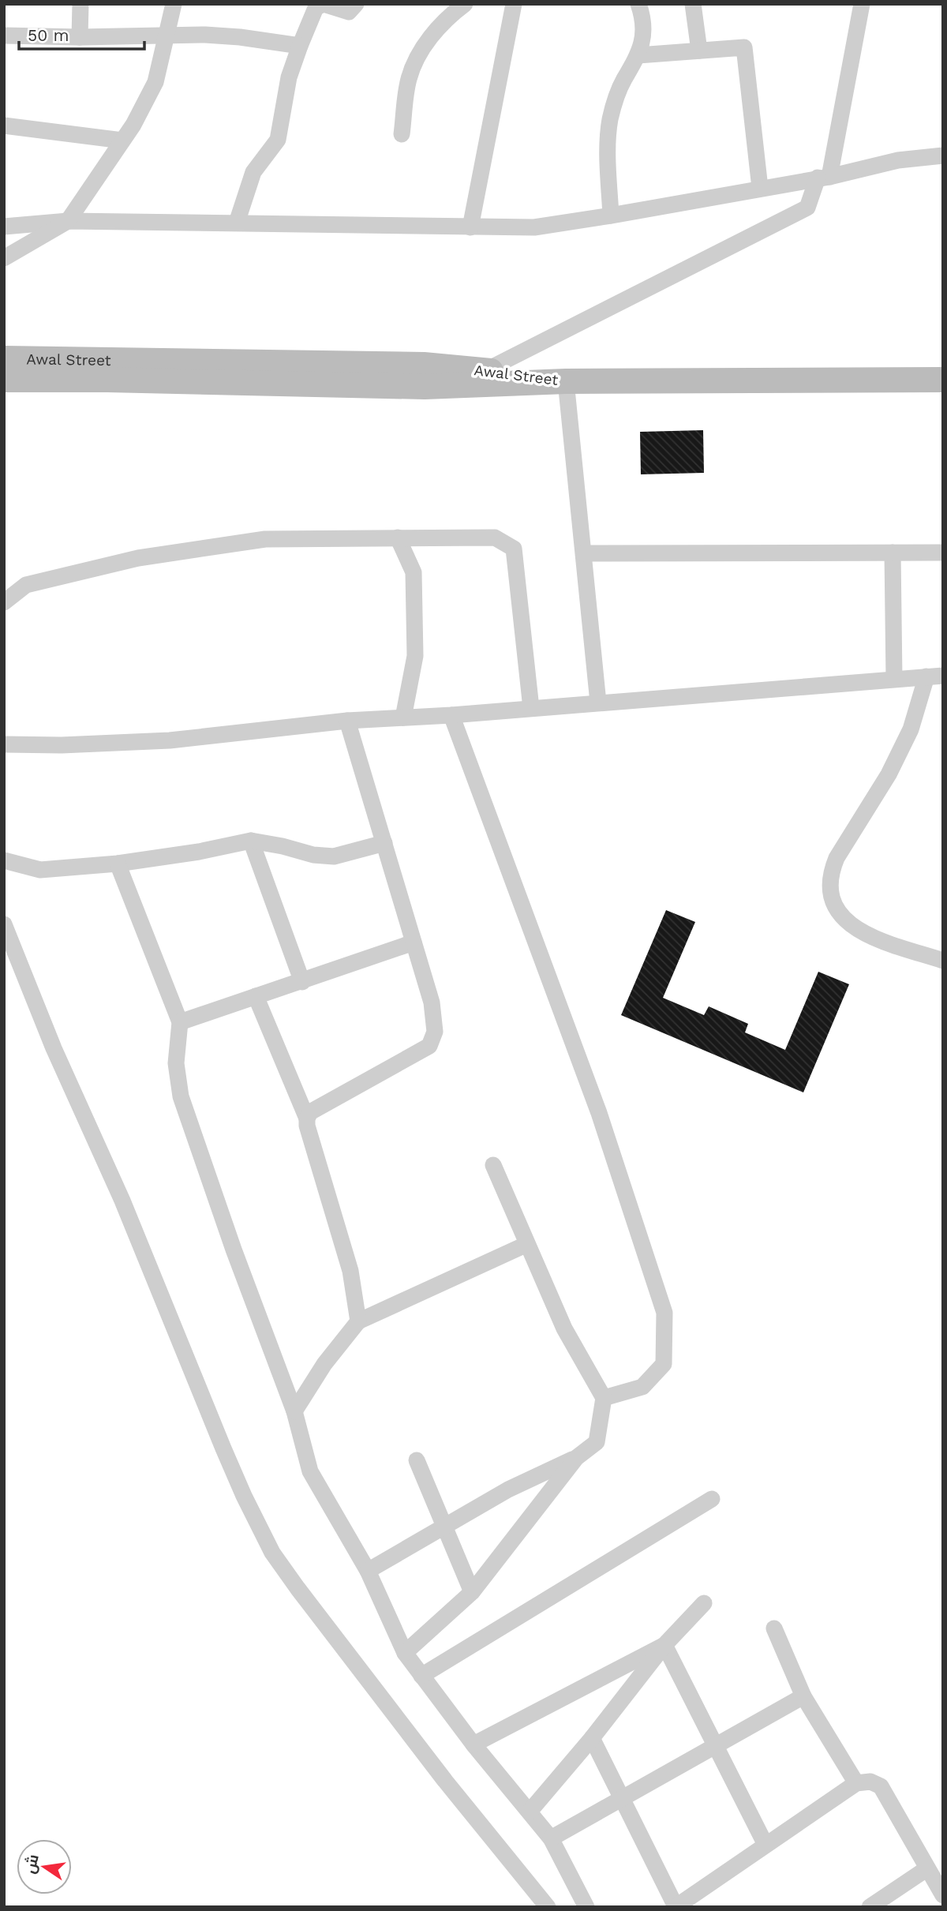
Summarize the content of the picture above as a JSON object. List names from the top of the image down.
{
  "streets": {
    "main road": ["Awal Street"]
  },
  "scale_bar": "50 m",
  "north": "left"
}
